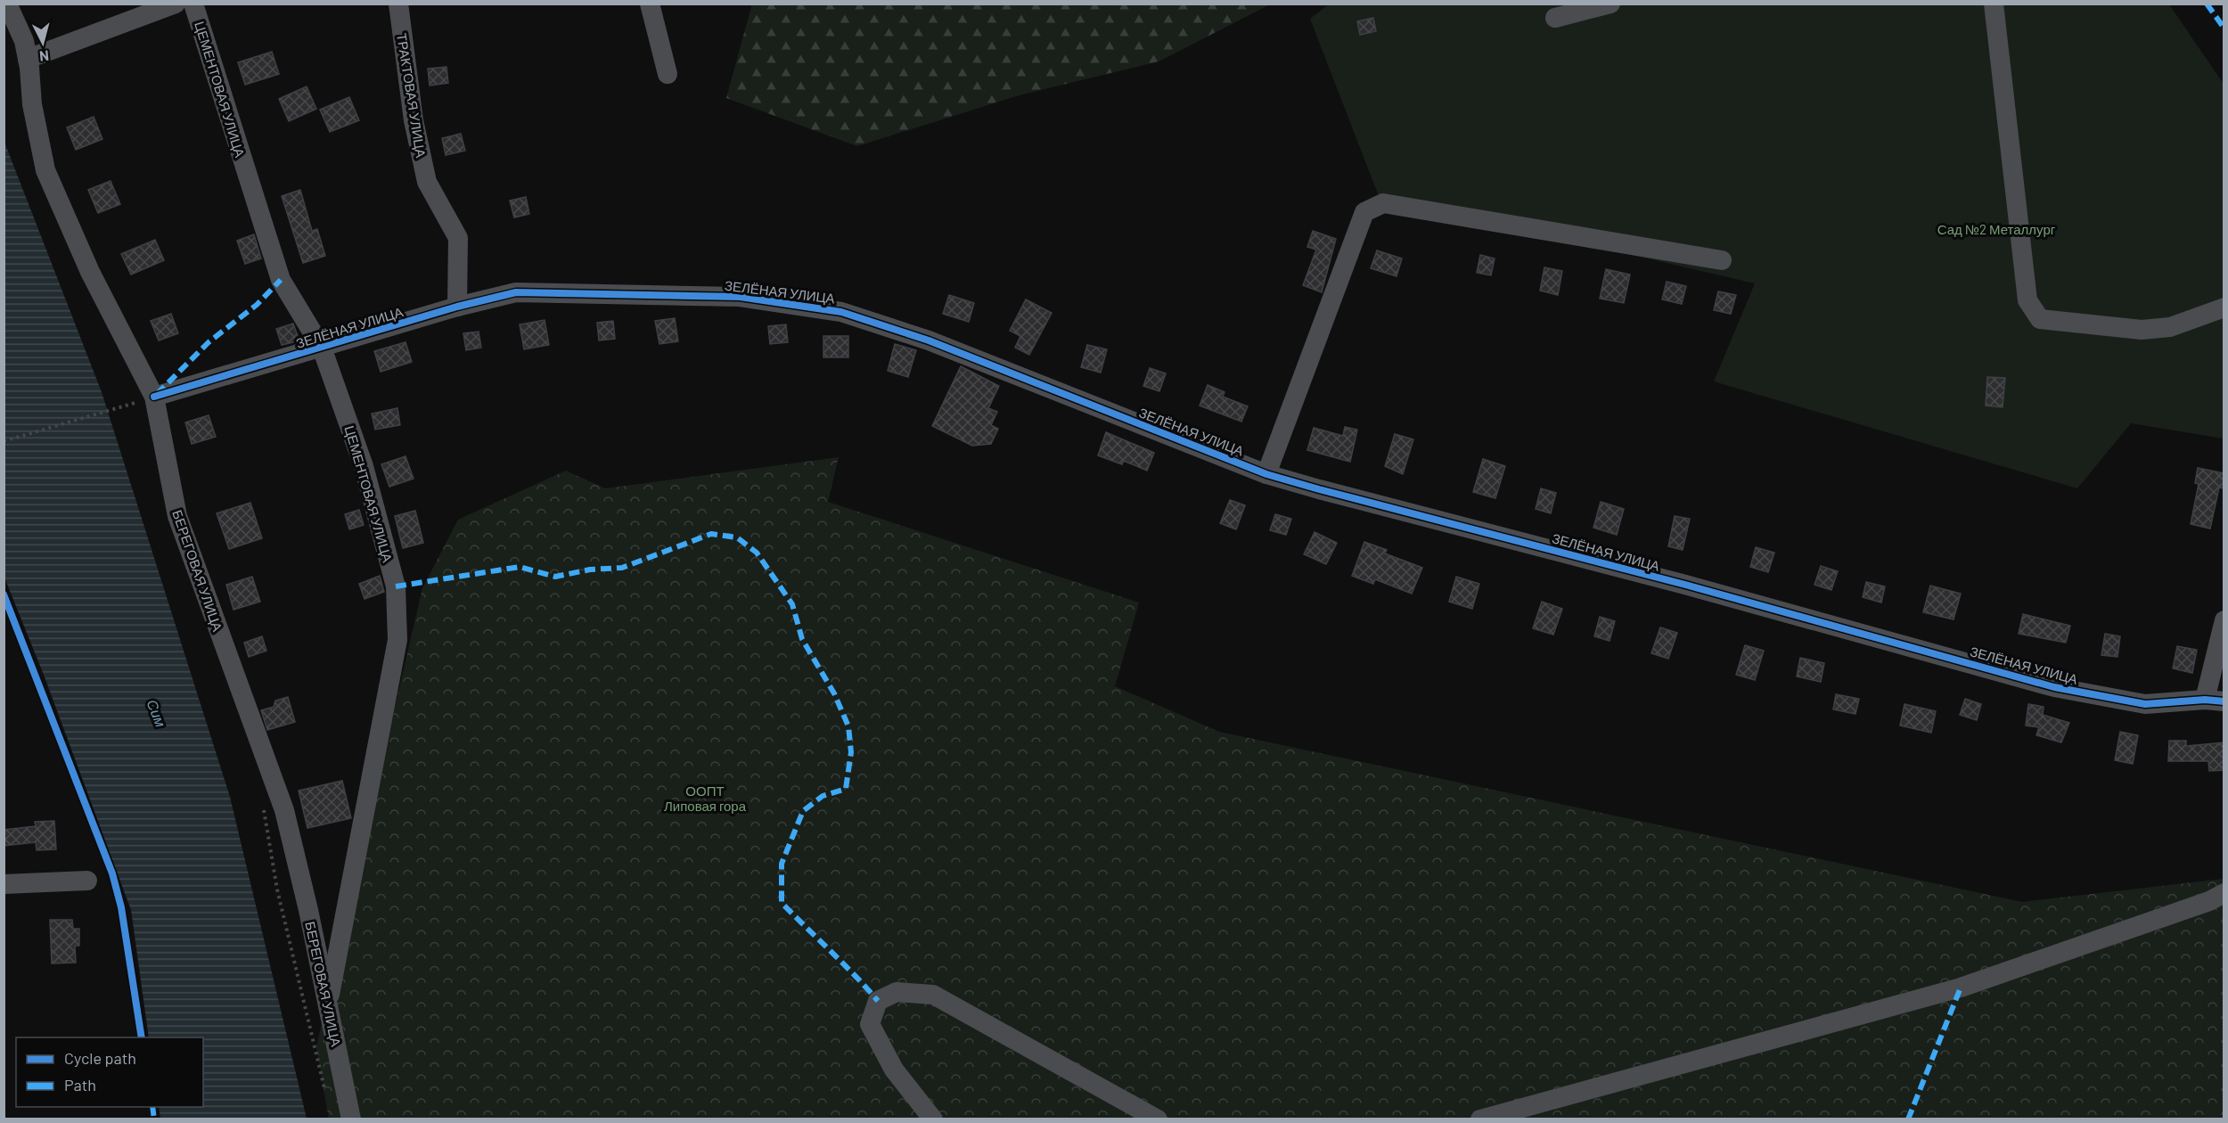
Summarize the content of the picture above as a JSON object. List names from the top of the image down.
{
  "streets": {
    "street": [
      "ЦЕМЕНТОВАЯ УЛИЦА",
      "ТРАКТОВАЯ УЛИЦА",
      "ЗЕЛЁНАЯ УЛИЦА",
      "БЕРЕГОВАЯ УЛИЦА"
    ]
  },
  "crossings": [
    ["ЦЕМЕНТОВАЯ УЛИЦА", "ЗЕЛЁНАЯ УЛИЦА"],
    ["ЦЕМЕНТОВАЯ УЛИЦА", "БЕРЕГОВАЯ УЛИЦА"],
    ["ТРАКТОВАЯ УЛИЦА", "ЗЕЛЁНАЯ УЛИЦА"],
    ["ЗЕЛЁНАЯ УЛИЦА", "БЕРЕГОВАЯ УЛИЦА"]
  ],
  "water": ["Сим"],
  "parks": ["Сад №2 Металлург", "ООПТ Липовая гора"],
  "legend": ["Cycle path", "Path"],
  "north": "bottom"
}
